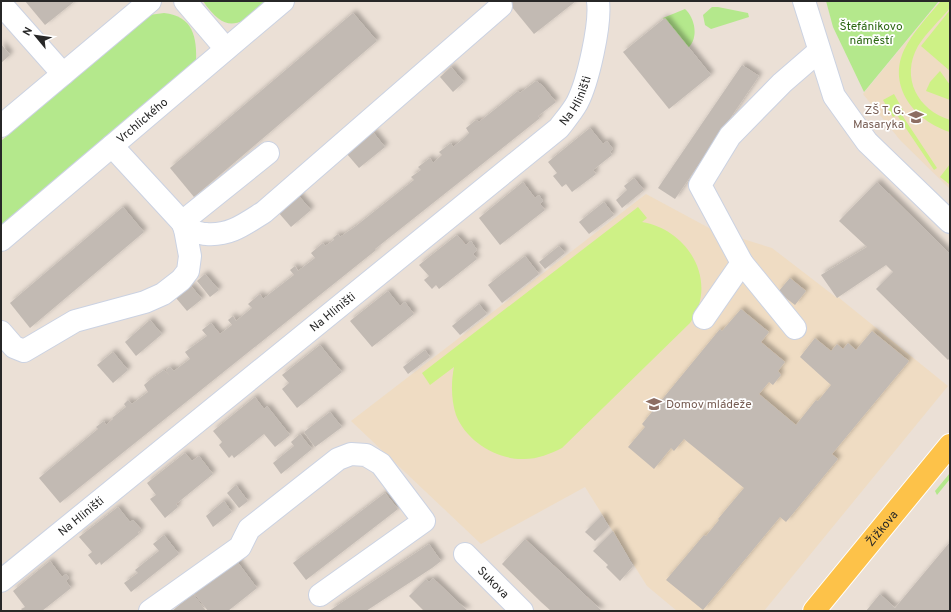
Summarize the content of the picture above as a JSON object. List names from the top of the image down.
{
  "streets": {
    "main road": ["Žižkova"],
    "street": ["Na Hliništi", "Vrchlického", "Sukova"]
  },
  "parks": ["Štefánikovo náměstí"],
  "places": {
    "school or university": ["ZŠ T. G. Masaryka", "Domov mládeže"]
  },
  "north": "top left"
}
